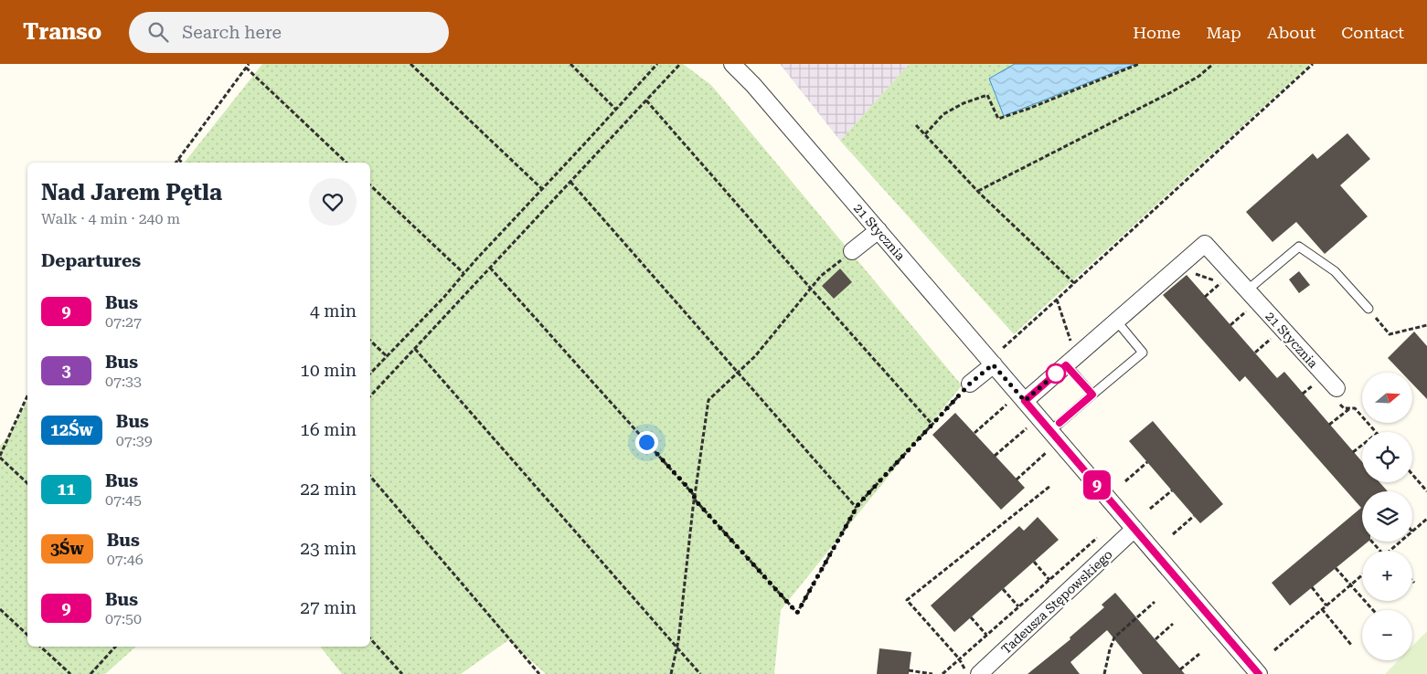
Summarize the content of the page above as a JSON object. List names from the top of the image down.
{
  "streets": {
    "street": ["21 Stycznia", "Tadeusza Stępowskiego"]
  },
  "crossings": [
    ["21 Stycznia", "Tadeusza Stępowskiego"]
  ],
  "lines": ["bus line 9"],
  "north": "right",
  "page": {
    "header": "Transo",
    "search": "Search here",
    "nav": [
      "Home",
      "Map",
      "About",
      "Contact"
    ],
    "on_map": "9",
    "heading": [
      ["Nad Jarem Pętla", "Walk · 4 min · 240 m"],
      "Departures"
    ],
    "list": [
      {
        "mark": "9",
        "name": "Bus",
        "note": "07:27",
        "value": "4 min"
      },
      {
        "mark": "3",
        "name": "Bus",
        "note": "07:33",
        "value": "10 min"
      },
      {
        "mark": "12Św",
        "name": "Bus",
        "note": "07:39",
        "value": "16 min"
      },
      {
        "mark": "11",
        "name": "Bus",
        "note": "07:45",
        "value": "22 min"
      },
      {
        "mark": "3Św",
        "name": "Bus",
        "note": "07:46",
        "value": "23 min"
      },
      {
        "mark": "9",
        "name": "Bus",
        "note": "07:50",
        "value": "27 min"
      }
    ],
    "map_buttons": ["+", "−"]
  }
}
